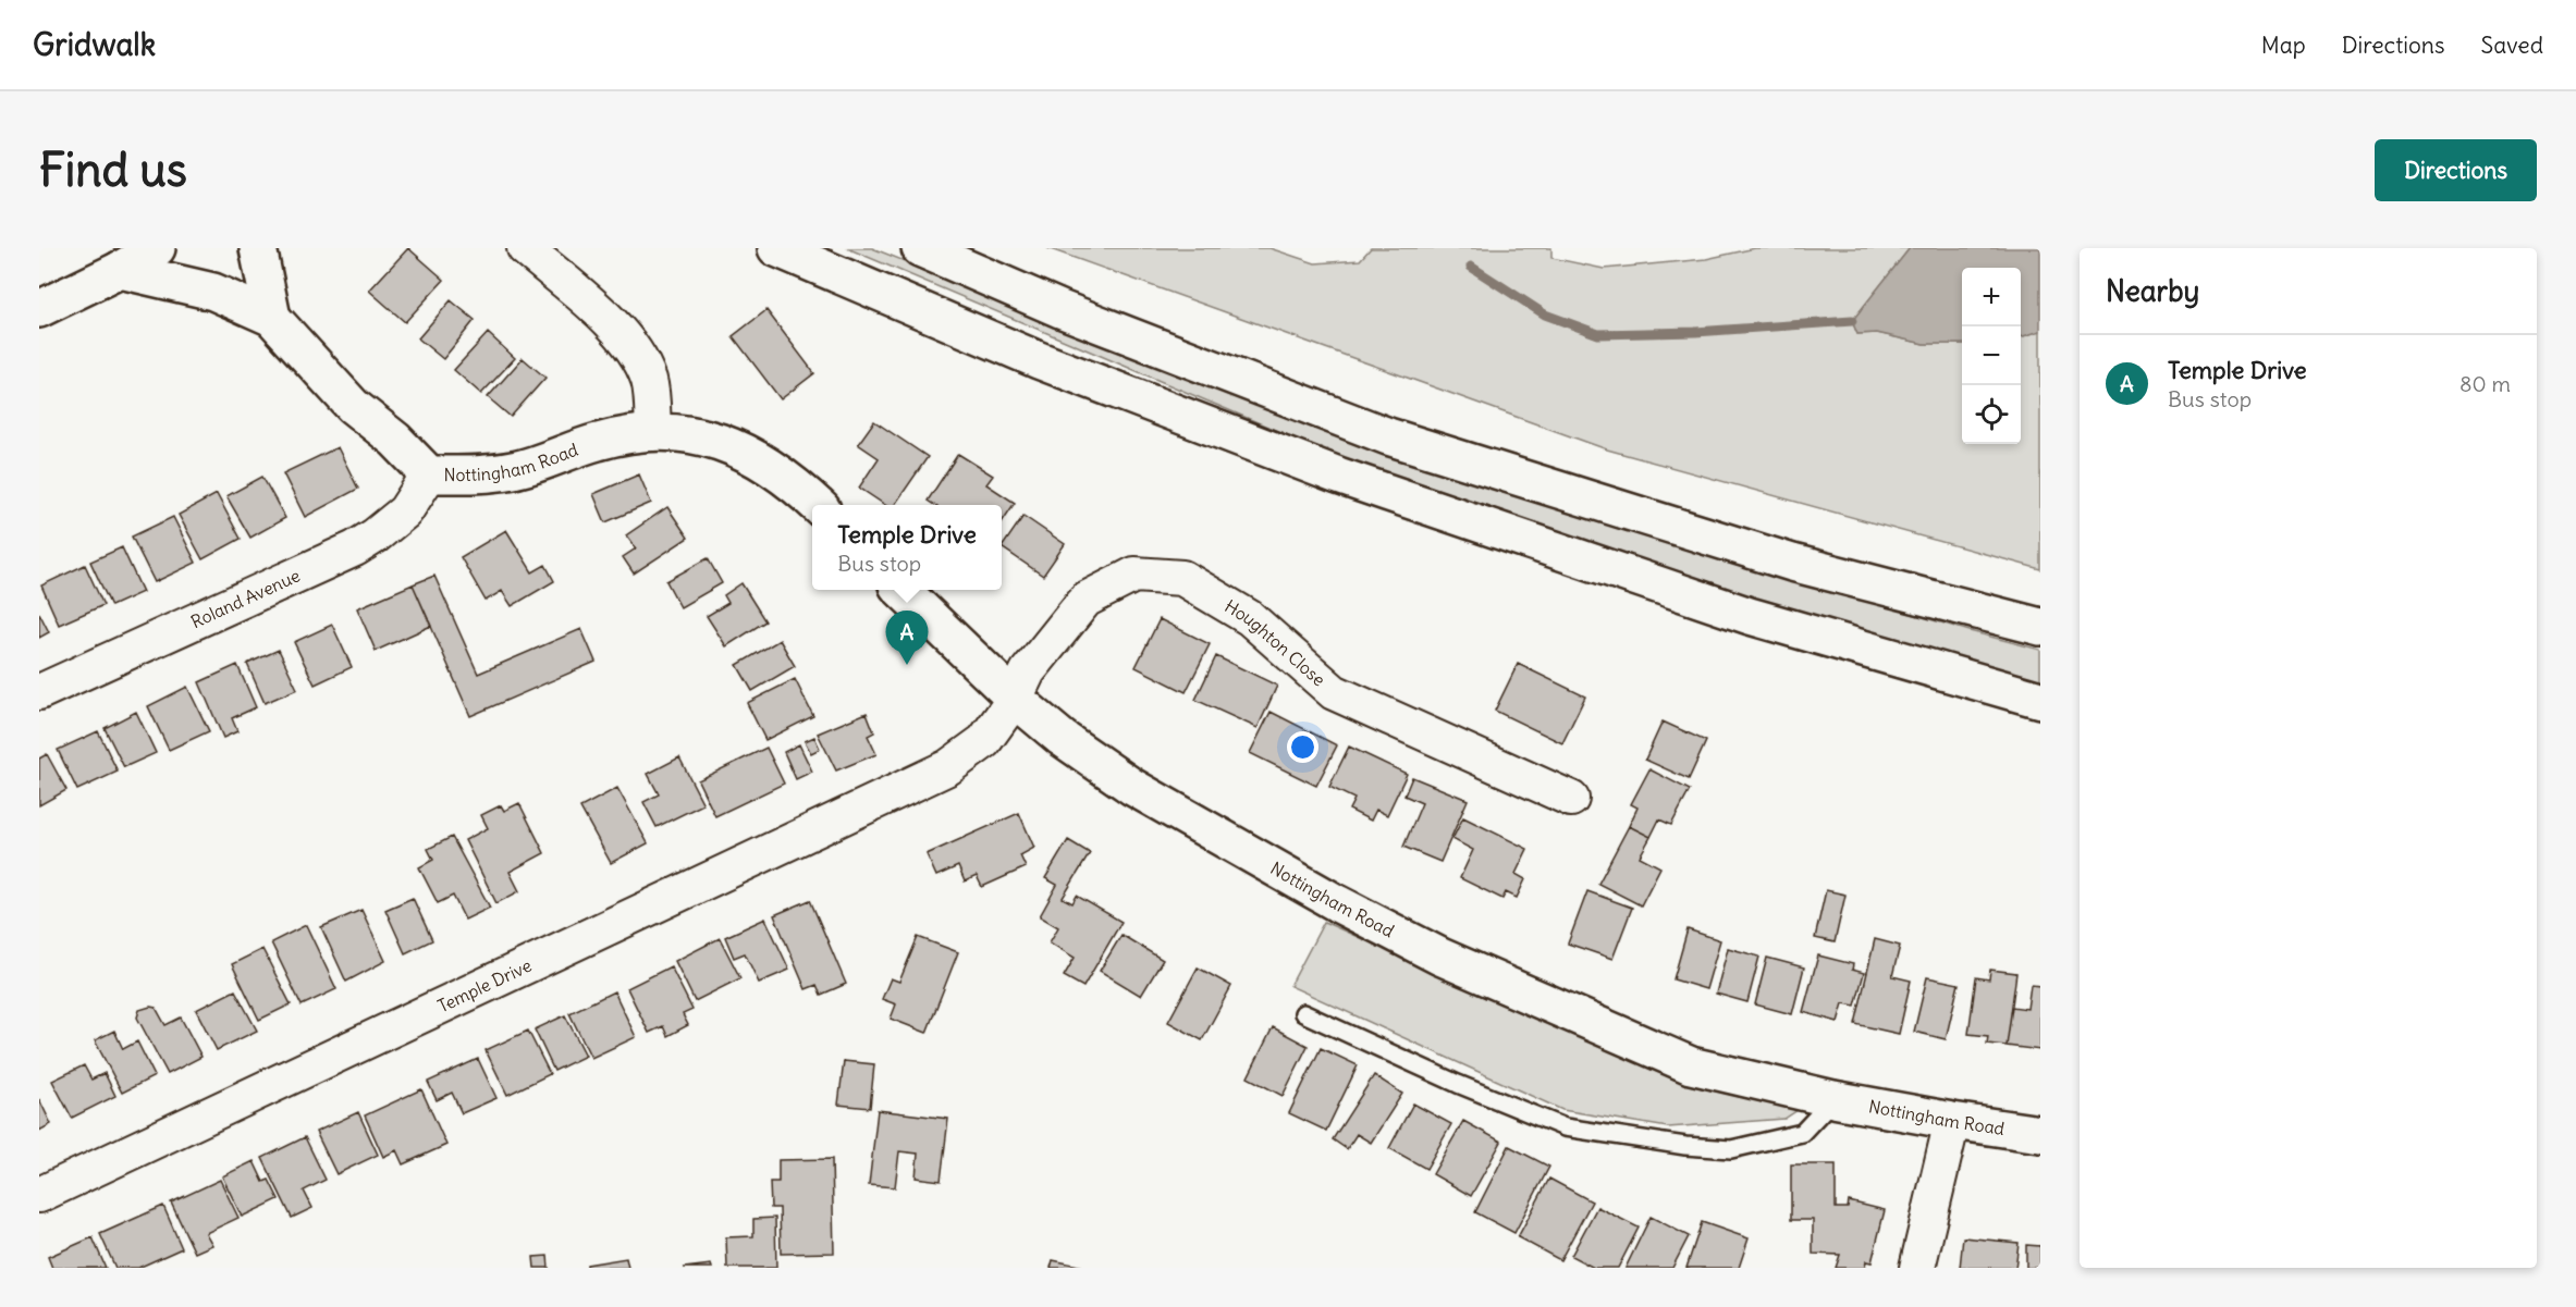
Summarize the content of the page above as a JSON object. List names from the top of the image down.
{
  "streets": {
    "main road": ["Nottingham Road"],
    "street": ["Roland Avenue", "Houghton Close", "Temple Drive"]
  },
  "crossings": [
    ["Nottingham Road", "Roland Avenue"],
    ["Nottingham Road", "Houghton Close"],
    ["Nottingham Road", "Temple Drive"],
    ["Houghton Close", "Temple Drive"]
  ],
  "page": {
    "header": "Gridwalk",
    "nav": ["Map", "Directions", "Saved"],
    "buttons": "Directions",
    "title": "Find us",
    "heading": "Nearby",
    "map_buttons": ["+", "−"],
    "list": [
      {
        "mark": "A",
        "name": "Temple Drive",
        "note": "Bus stop",
        "value": "80 m"
      }
    ],
    "popup": ["Temple Drive", "Bus stop"],
    "pins": "A"
  }
}
